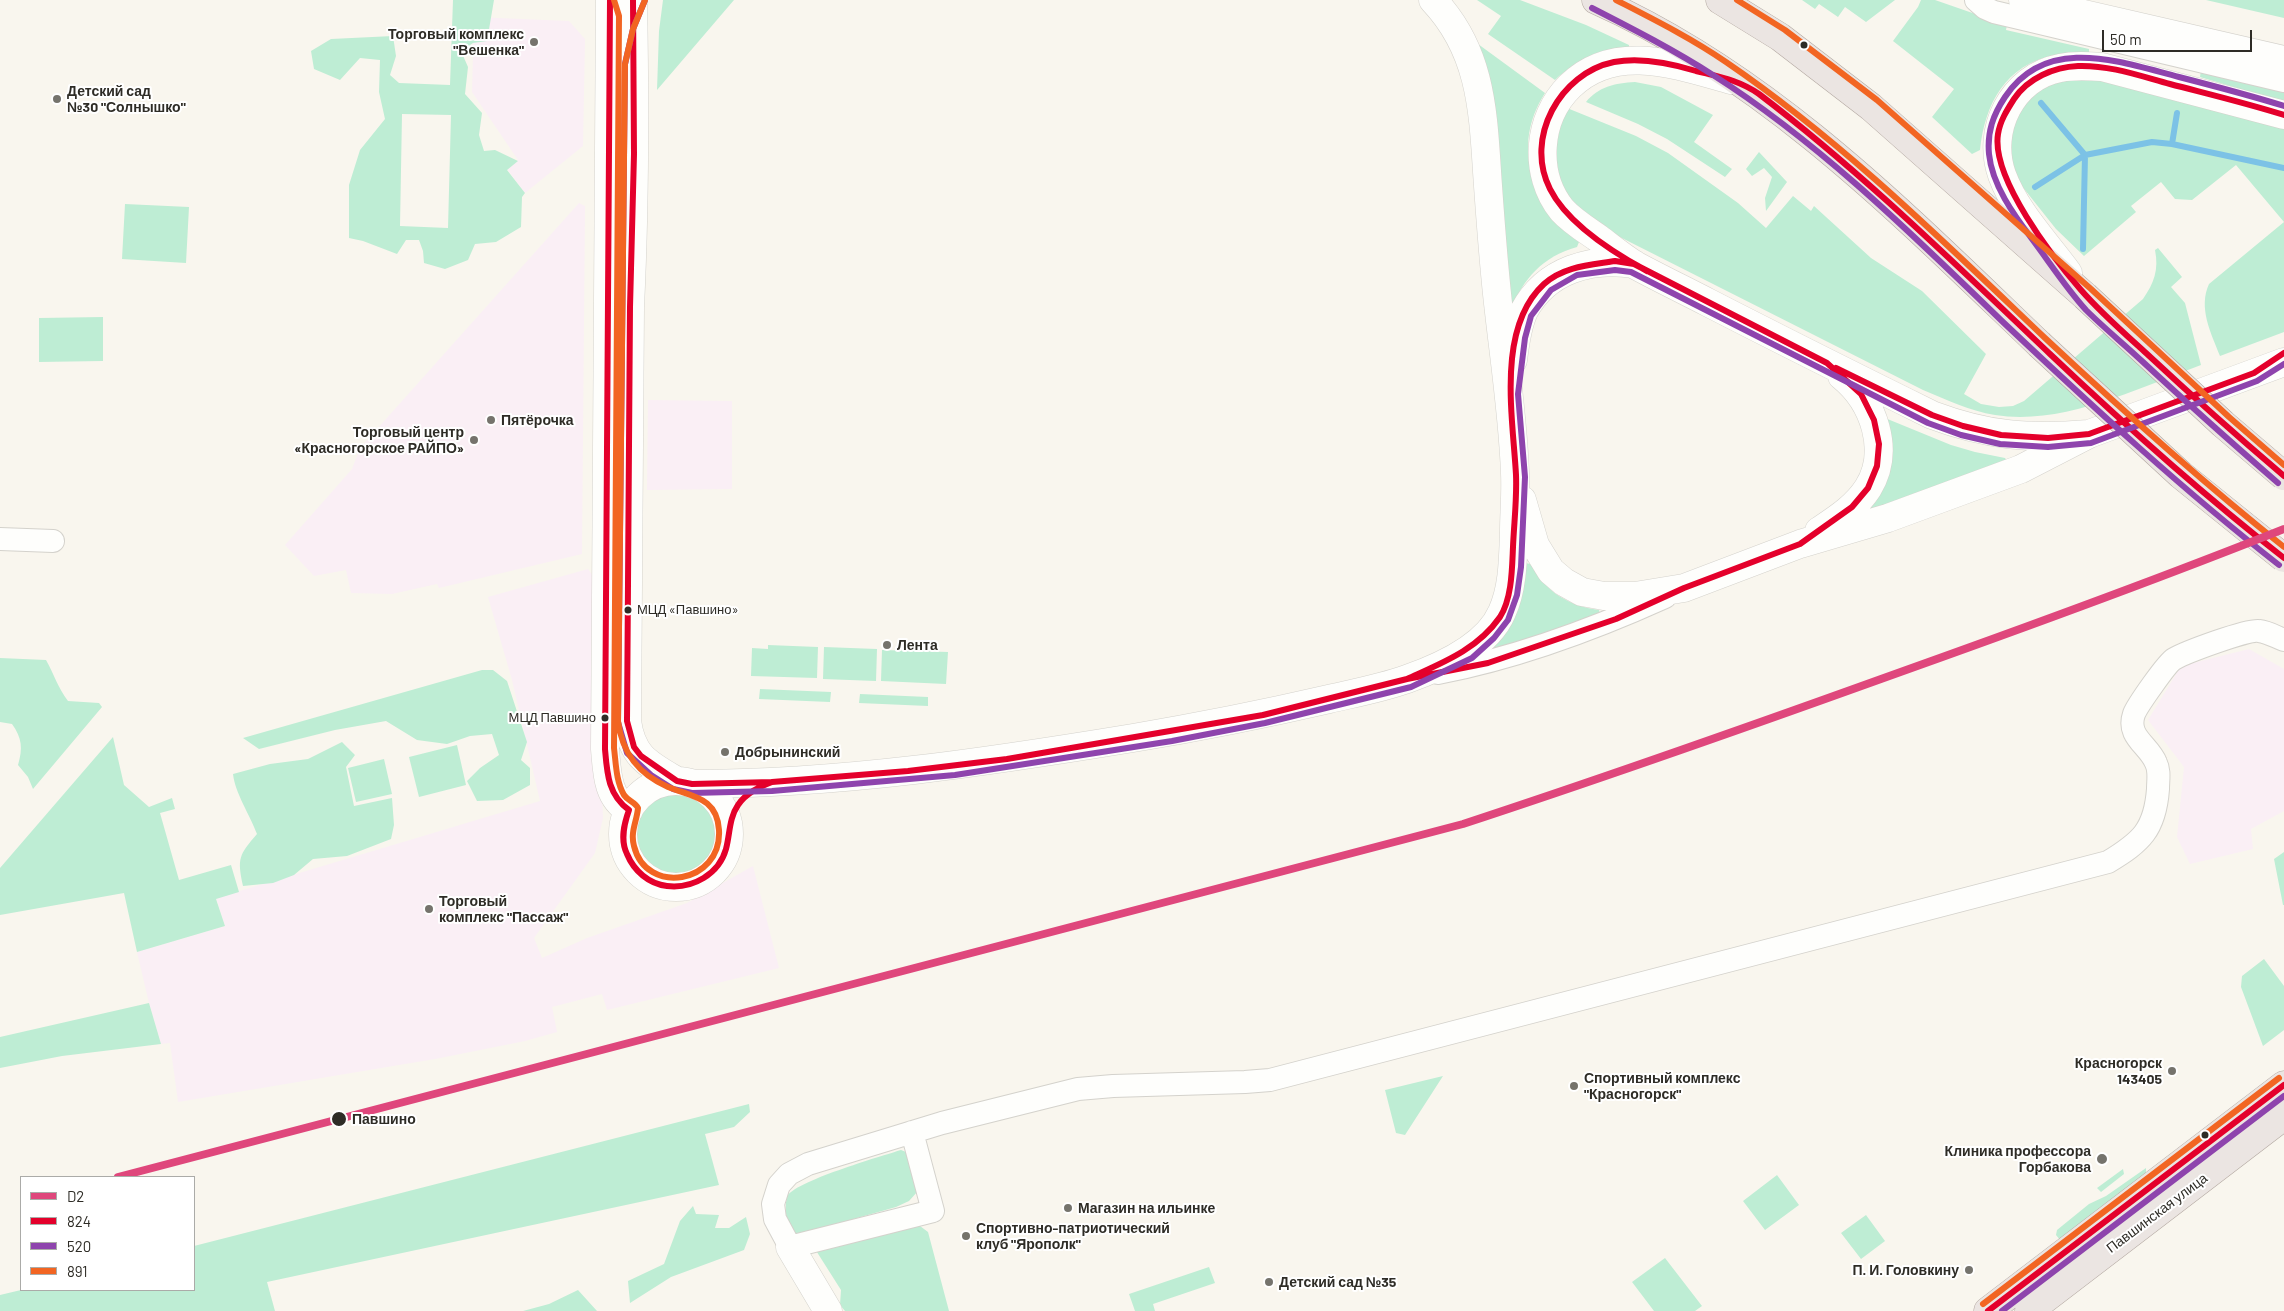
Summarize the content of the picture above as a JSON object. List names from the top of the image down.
{
  "streets": {
    "main road": ["Павшинская улица"]
  },
  "places": [
    "Торговый комплекс \"Вешенка\"",
    "Детский сад №30 \"Солнышко\"",
    "Пятёрочка",
    "Торговый центр «Красногорское РАЙПО»",
    "МЦД «Павшино»",
    "Лента",
    "МЦД Павшино",
    "Добрынинский",
    "Торговый комплекс \"Пассаж\"",
    "Красногорск 143405",
    "Спортивный комплекс \"Красногорск\"",
    "Павшино",
    "Клиника профессора Горбакова",
    "Магазин на ильинке",
    "Спортивно-патриотический клуб \"Ярополк\"",
    "П. И. Головкину",
    "Детский сад №35"
  ],
  "lines": [
    "transit line 824",
    "transit line 520",
    "transit line 891",
    "transit line D2"
  ],
  "legend": [
    "D2",
    "824",
    "520",
    "891"
  ],
  "scale_bar": "50 m"
}
